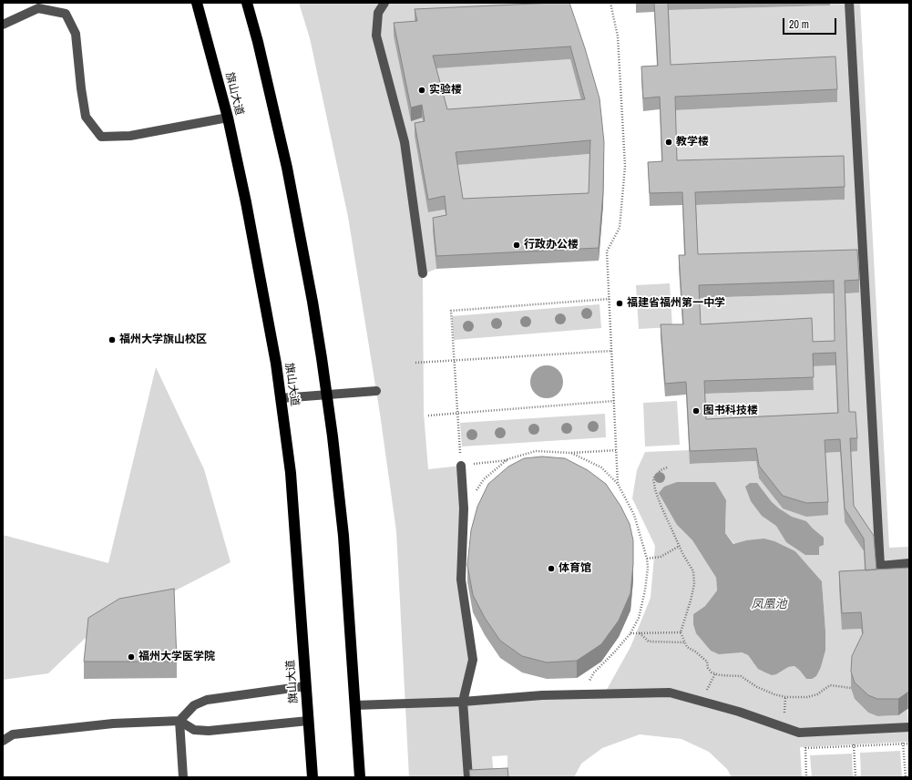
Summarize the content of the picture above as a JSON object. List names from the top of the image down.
{
  "streets": {
    "highway": ["旗山大道"]
  },
  "water": ["凤凰池"],
  "places": [
    "实验楼",
    "教学楼",
    "行政办公楼",
    "福建省福州第一中学",
    "福州大学旗山校区",
    "图书科技楼",
    "体育馆",
    "福州大学医学院"
  ],
  "scale_bar": "20 m"
}
